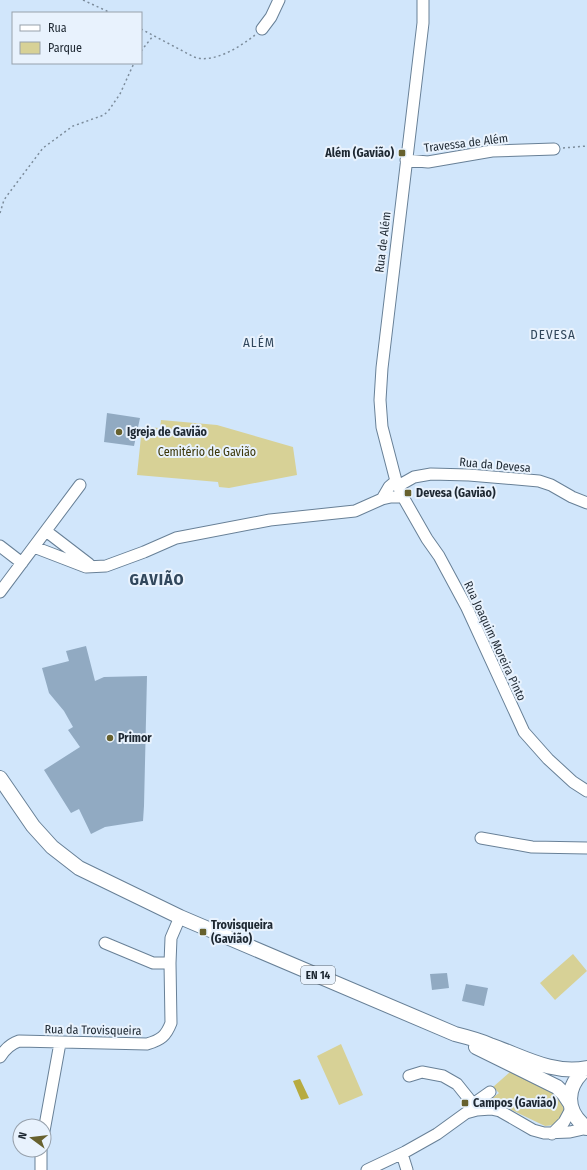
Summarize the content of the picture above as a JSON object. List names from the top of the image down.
{
  "streets": {
    "main road": ["EN 14"],
    "street": [
      "Travessa de Além",
      "Rua de Além",
      "Rua da Devesa",
      "Rua Joaquim Moreira Pinto",
      "Rua da Trovisqueira"
    ]
  },
  "crossings": [
    ["Travessa de Além", "Rua de Além"],
    ["Rua de Além", "Rua da Devesa"],
    ["Rua de Além", "Rua Joaquim Moreira Pinto"],
    ["Rua da Devesa", "Rua Joaquim Moreira Pinto"],
    ["EN 14", "Rua da Trovisqueira"]
  ],
  "districts": ["DEVESA", "ALÉM", "GAVIÃO"],
  "parks": ["Cemitério de Gavião"],
  "places": {
    "transit": [
      "Além (Gavião)",
      "Devesa (Gavião)",
      "Trovisqueira (Gavião)",
      "Campos (Gavião)"
    ],
    "other": ["Igreja de Gavião", "Primor"]
  },
  "legend": ["Rua", "Parque"],
  "north": "left"
}
